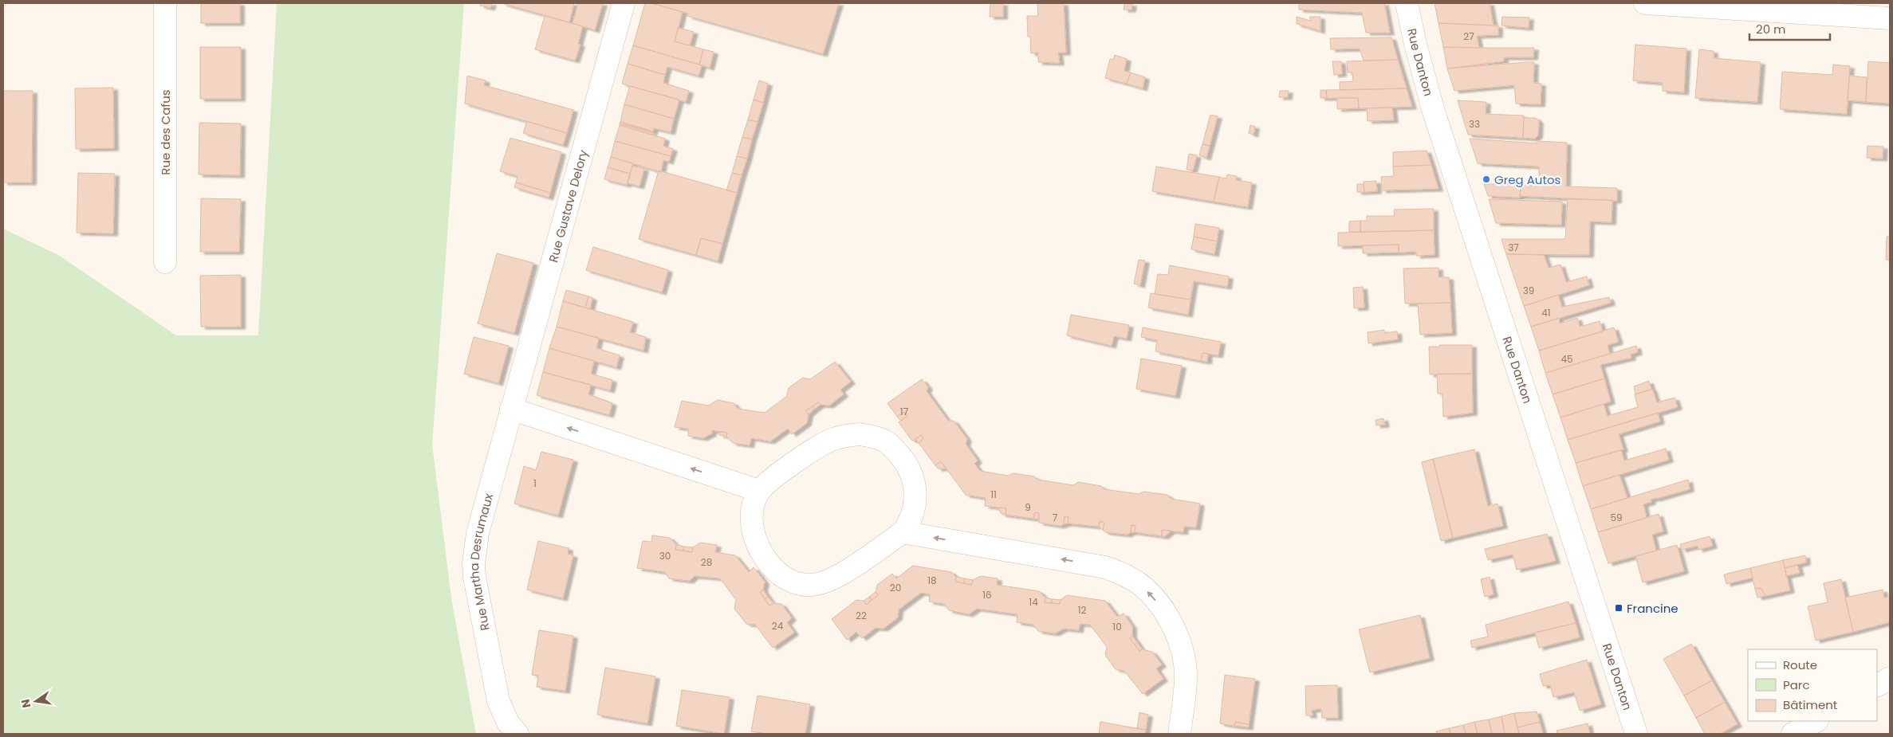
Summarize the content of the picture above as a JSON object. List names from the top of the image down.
{
  "streets": {
    "street": [
      "Rue Danton",
      "Rue des Cafus",
      "Rue Gustave Delory",
      "Rue Martha Desrumaux"
    ]
  },
  "crossings": [
    ["Rue Gustave Delory", "Rue Martha Desrumaux"]
  ],
  "places": {
    "other": ["Greg Autos"],
    "transit": ["Francine"]
  },
  "house_numbers": [
    "27",
    "33",
    "37",
    "39",
    "41",
    "45",
    "17",
    "1",
    "11",
    "9",
    "7",
    "59",
    "30",
    "28",
    "18",
    "20",
    "16",
    "14",
    "12",
    "22",
    "24",
    "10"
  ],
  "legend": ["Route", "Parc", "Bâtiment"],
  "scale_bar": "20 m",
  "north": "left"
}
